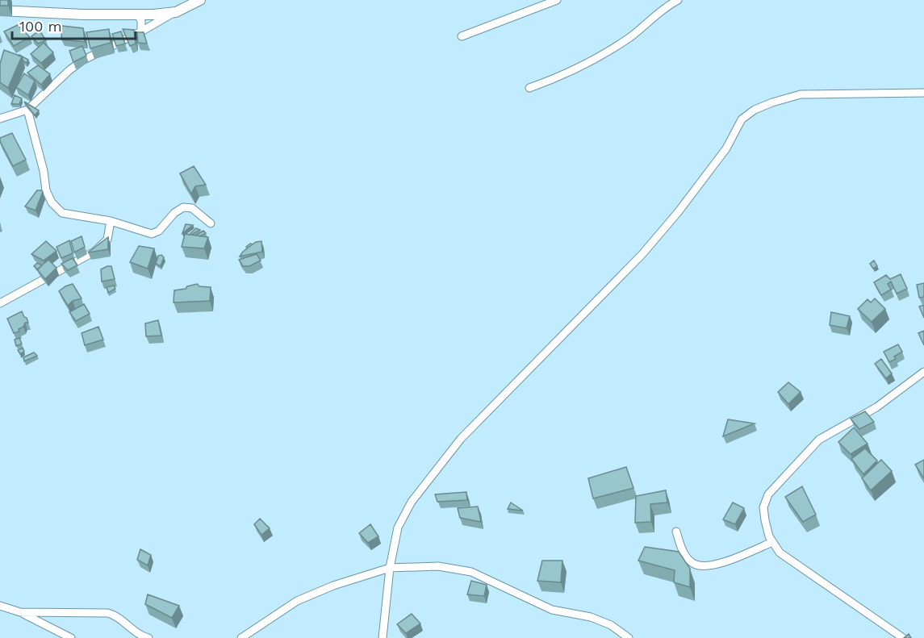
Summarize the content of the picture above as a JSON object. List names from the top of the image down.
{
  "scale_bar": "100 m"
}
